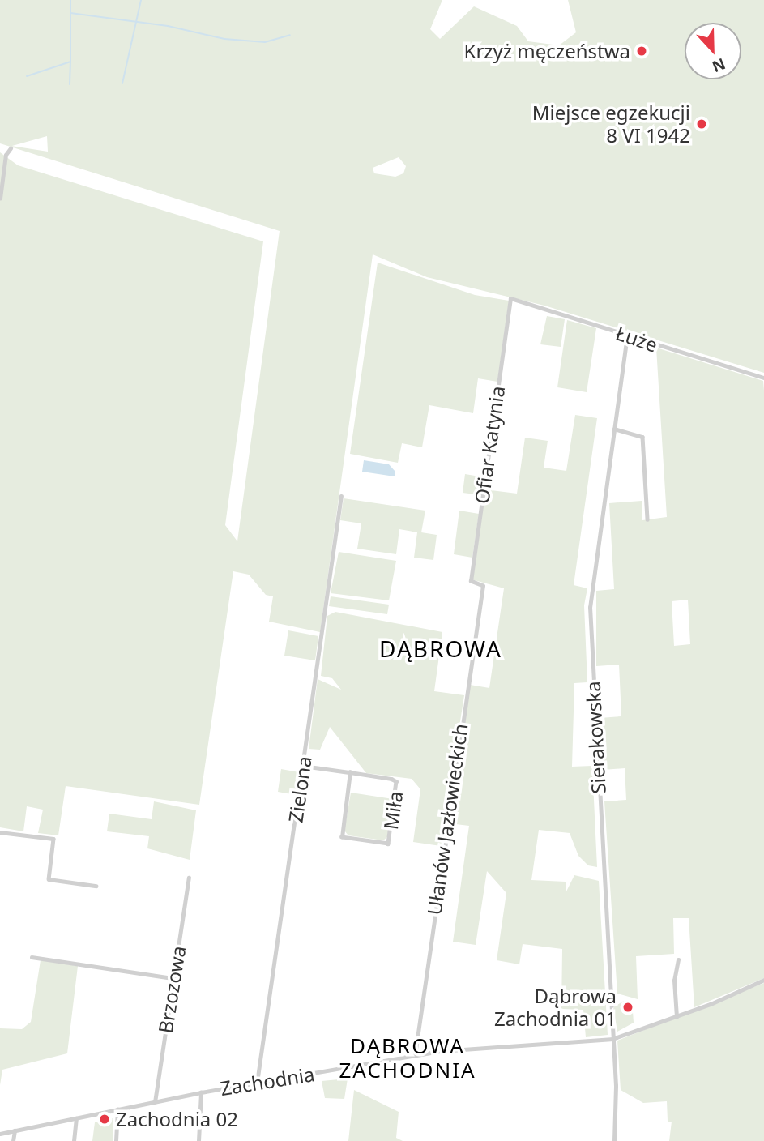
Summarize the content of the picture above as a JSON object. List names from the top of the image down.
{
  "streets": {
    "street": [
      "Łuże",
      "Ofiar Katynia",
      "Sierakowska",
      "Zielona",
      "Miła",
      "Ułanów Jazłowieckich",
      "Brzozowa",
      "Zachodnia"
    ]
  },
  "crossings": [
    ["Łuże", "Ofiar Katynia"],
    ["Łuże", "Sierakowska"],
    ["Ofiar Katynia", "Ułanów Jazłowieckich"],
    ["Sierakowska", "Zachodnia"],
    ["Zielona", "Miła"],
    ["Zielona", "Zachodnia"],
    ["Ułanów Jazłowieckich", "Zachodnia"],
    ["Brzozowa", "Zachodnia"]
  ],
  "districts": ["DĄBROWA", "DĄBROWA ZACHODNIA"],
  "places": [
    "Krzyż męczeństwa",
    "Miejsce egzekucji 8 VI 1942",
    "Dąbrowa Zachodnia 01",
    "Zachodnia 02"
  ],
  "north": "bottom"
}
